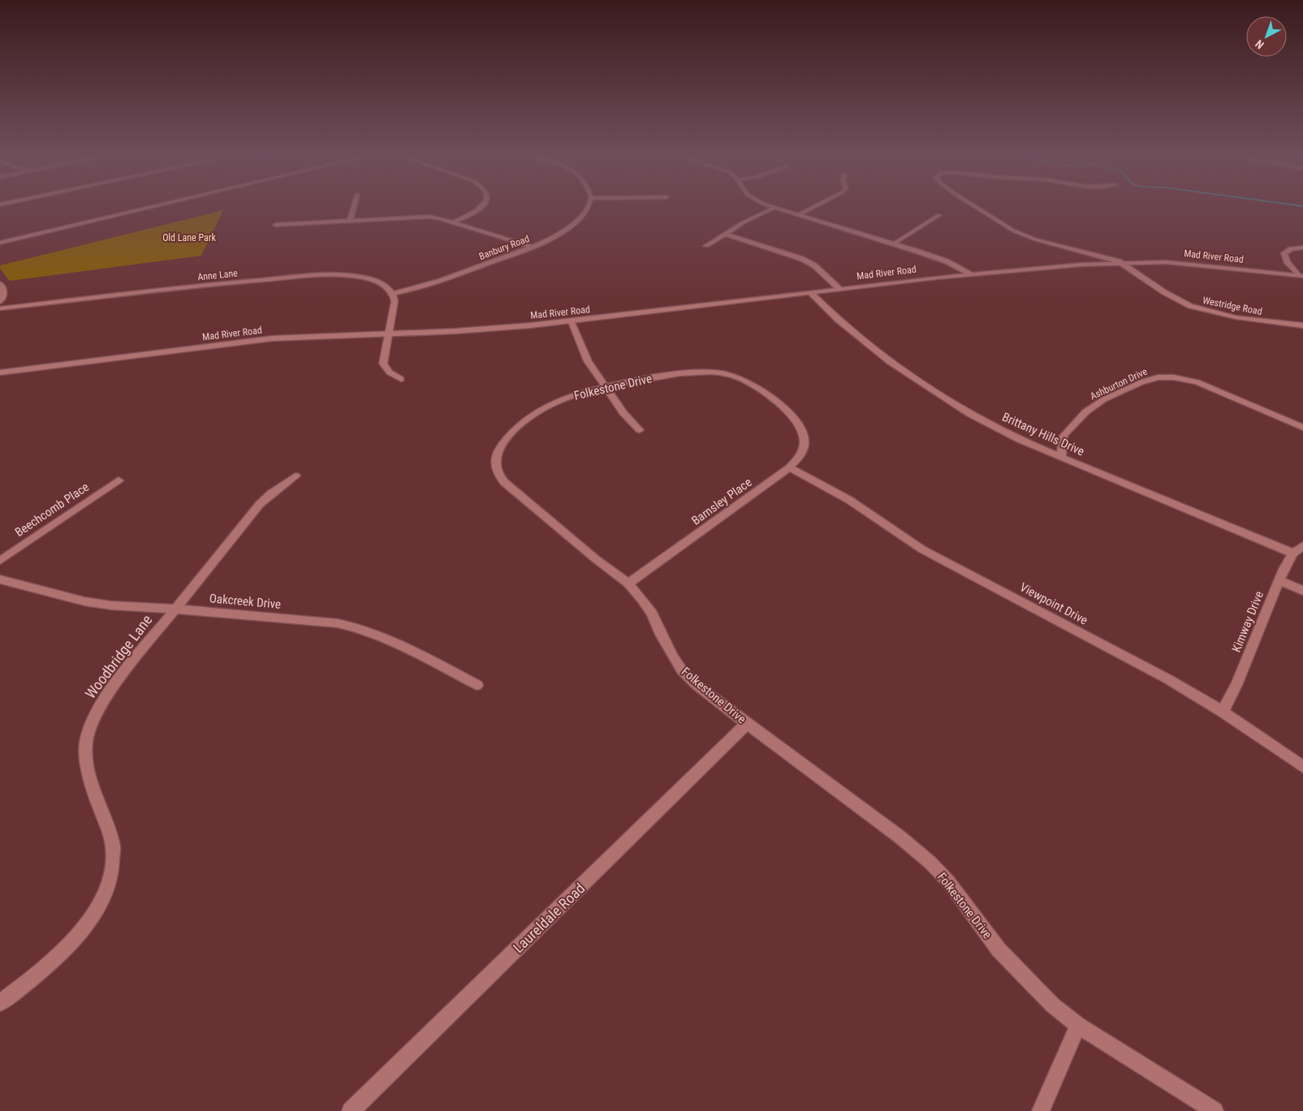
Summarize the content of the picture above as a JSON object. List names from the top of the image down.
{
  "streets": {
    "street": [
      "Banbury Road",
      "Mad River Road",
      "Anne Lane",
      "Westridge Road",
      "Ashburton Drive",
      "Folkestone Drive",
      "Brittany Hills Drive",
      "Barnsley Place",
      "Beechcomb Place",
      "Oakcreek Drive",
      "Viewpoint Drive",
      "Kimway Drive",
      "Woodbridge Lane",
      "Laureldale Road"
    ]
  },
  "crossings": [
    ["Banbury Road", "Anne Lane"],
    ["Mad River Road", "Westridge Road"],
    ["Mad River Road", "Brittany Hills Drive"],
    ["Ashburton Drive", "Brittany Hills Drive"],
    ["Folkestone Drive", "Barnsley Place"],
    ["Folkestone Drive", "Laureldale Road"],
    ["Brittany Hills Drive", "Kimway Drive"],
    ["Barnsley Place", "Viewpoint Drive"],
    ["Oakcreek Drive", "Woodbridge Lane"],
    ["Viewpoint Drive", "Kimway Drive"]
  ],
  "parks": ["Old Lane Park"],
  "north": "bottom left"
}
